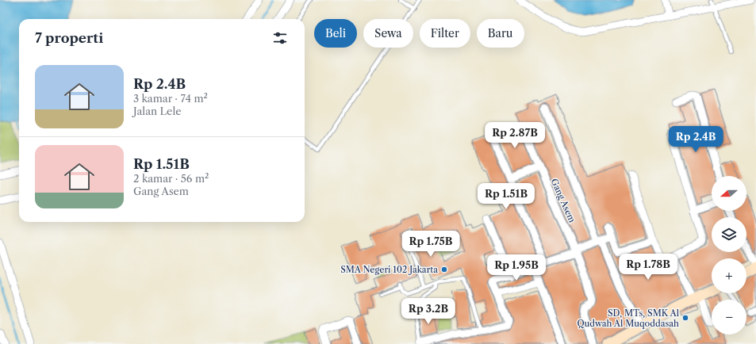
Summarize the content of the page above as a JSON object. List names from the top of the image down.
{
  "streets": {
    "street": ["Gang Asem"]
  },
  "places": ["SMA Negeri 102 Jakarta", "SD, MTs, SMK Al Qudwah Al Muqoddasah"],
  "north": "left",
  "page": {
    "chip": [
      "Beli",
      "Sewa",
      "Filter",
      "Baru"
    ],
    "heading": "7 properti",
    "list": [
      {
        "name": "Rp 2.4B",
        "note": "3 kamar · 74 m² · Jalan Lele"
      },
      {
        "name": "Rp 1.51B",
        "note": "2 kamar · 56 m² · Gang Asem"
      }
    ],
    "price": [
      "Rp 2.87B",
      "Rp 2.4B",
      "Rp 1.51B",
      "Rp 1.75B",
      "Rp 1.78B",
      "Rp 1.95B",
      "Rp 3.2B"
    ],
    "map_buttons": ["+", "−"]
  }
}
